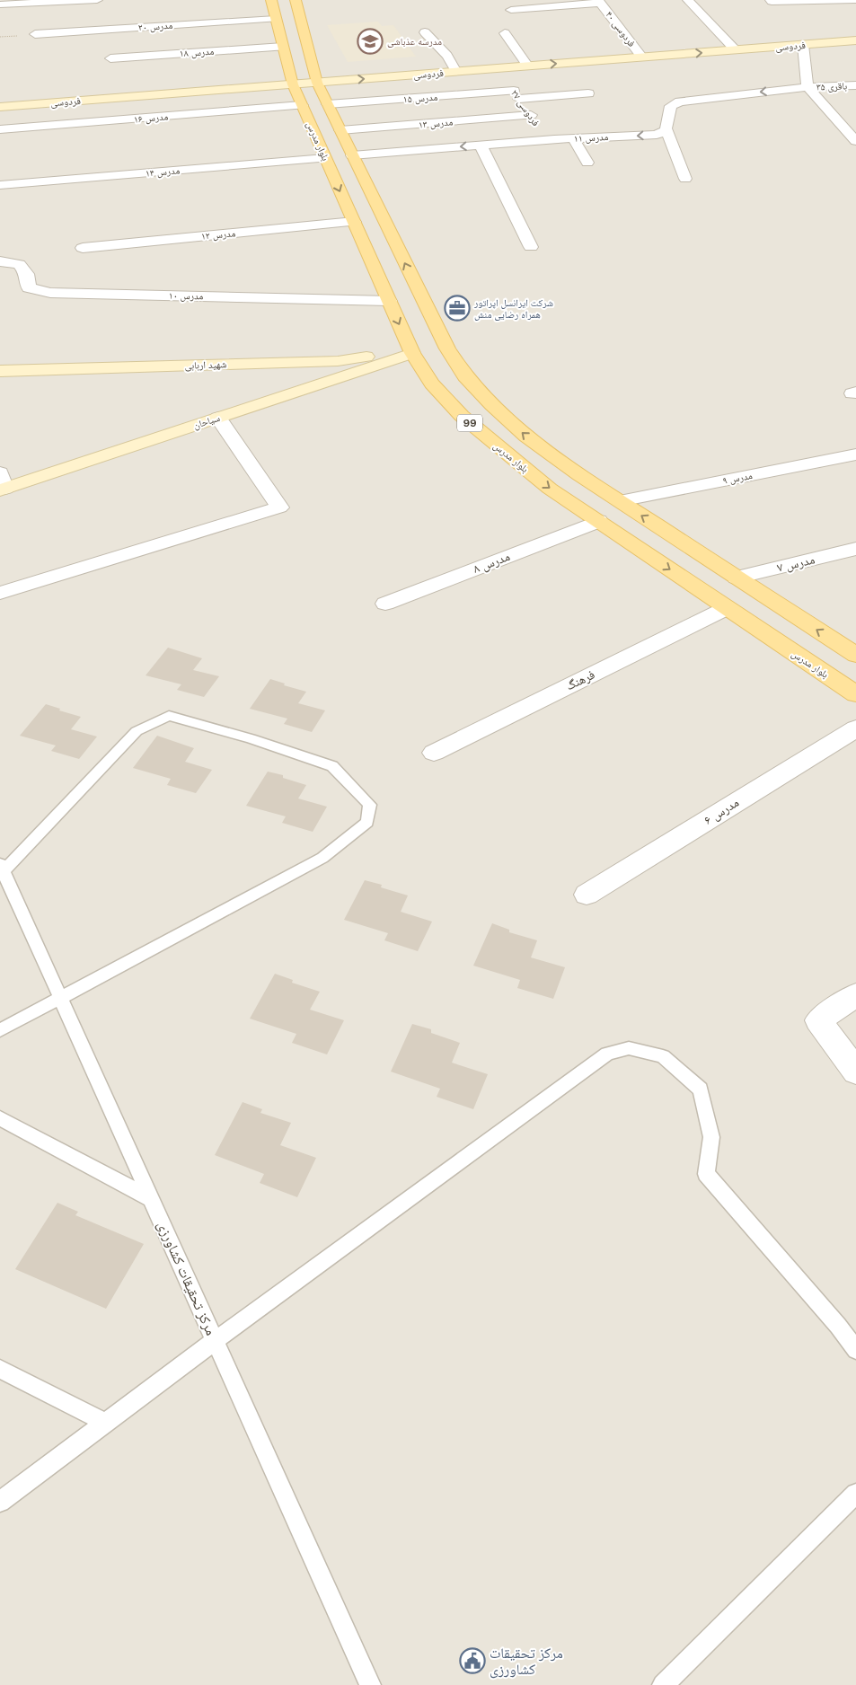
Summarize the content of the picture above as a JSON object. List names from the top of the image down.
{
  "streets": {
    "main road": [
      "فردوسی",
      "بلوار مدرس",
      "شهید اربابی",
      "سیاحان",
      "99"
    ],
    "street": [
      "مدرس ۲۰",
      "فردوسی ۴۰",
      "مدرس ۱۸",
      "باقری ۳۵",
      "مدرس ۱۵",
      "فردوسی ۲۷",
      "مدرس ۱۶",
      "مدرس ۱۳",
      "مدرس ۱۱",
      "مدرس ۱۴",
      "مدرس ۱۲",
      "مدرس ۱۰",
      "مدرس ۹",
      "مدرس ۸",
      "مدرس ۷",
      "فرهنگ",
      "مدرس ۶"
    ],
    "lane": ["مرکز تحقیقات کشاورزی"]
  },
  "crossings": [
    ["مدرس ۲۰", "بلوار مدرس"],
    ["فردوسی ۴۰", "فردوسی"],
    ["فردوسی", "بلوار مدرس"],
    ["مدرس ۱۸", "بلوار مدرس"],
    ["مدرس ۱۵", "فردوسی ۲۷"],
    ["مدرس ۱۵", "بلوار مدرس"],
    ["فردوسی ۲۷", "مدرس ۱۳"],
    ["فردوسی ۲۷", "مدرس ۱۱"],
    ["مدرس ۱۶", "بلوار مدرس"],
    ["مدرس ۱۳", "بلوار مدرس"],
    ["مدرس ۱۱", "بلوار مدرس"],
    ["بلوار مدرس", "مدرس ۱۴"],
    ["بلوار مدرس", "مدرس ۱۲"],
    ["بلوار مدرس", "مدرس ۱۰"],
    ["بلوار مدرس", "سیاحان"],
    ["بلوار مدرس", "مدرس ۹"],
    ["بلوار مدرس", "مدرس ۸"],
    ["بلوار مدرس", "مدرس ۷"],
    ["بلوار مدرس", "فرهنگ"],
    ["شهید اربابی", "سیاحان"]
  ],
  "one_way": ["فردوسی", "مدرس ۱۱"],
  "places": {
    "school or university": ["مدرسه عذباشی"],
    "office": ["شرکت ایرانسل اپراتور همراه رضایی منش"],
    "public building": ["مرکز تحقیقات کشاورزی"]
  }
}
